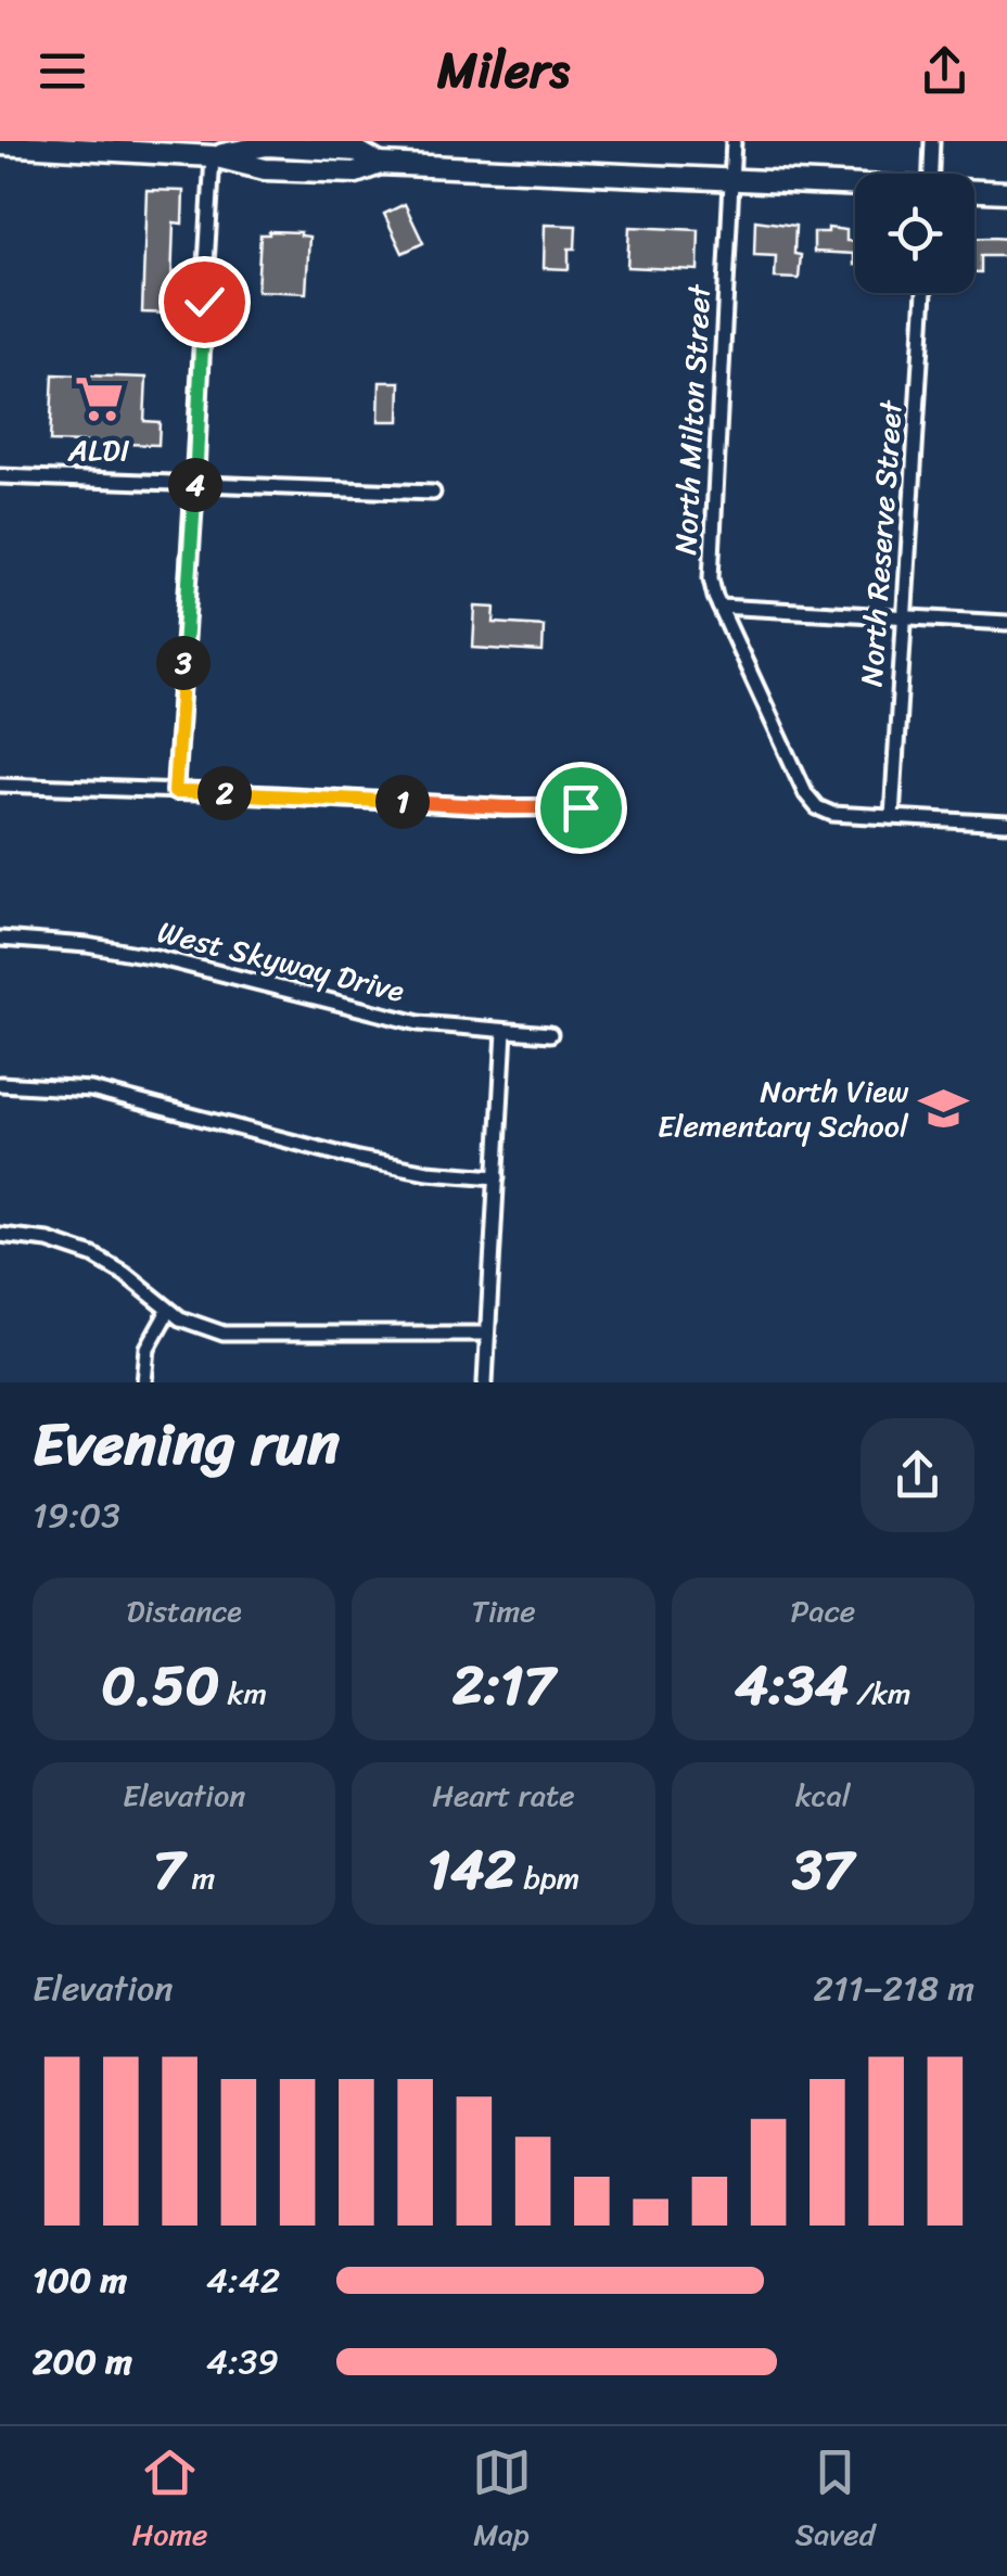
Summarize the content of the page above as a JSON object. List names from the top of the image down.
{
  "streets": {
    "street": ["North Milton Street", "North Reserve Street", "West Skyway Drive"]
  },
  "crossings": [
    ["North Milton Street", "North Reserve Street"]
  ],
  "places": {
    "supermarket": ["ALDI"],
    "school or university": ["North View Elementary School"]
  },
  "page": {
    "header": "Milers",
    "pins": [
      "4",
      "3",
      "2",
      "1"
    ],
    "heading": ["Evening run", "19:03"],
    "stats": [
      ["Distance", "0.50 km"],
      ["Time", "2:17"],
      ["Pace", "4:34 /km"],
      ["Elevation", "7 m"],
      ["Heart rate", "142 bpm"],
      ["kcal", "37"]
    ],
    "chart": ["Elevation", "211–218 m"],
    "list": [
      {
        "name": "100 m",
        "note": "4:42"
      },
      {
        "name": "200 m",
        "note": "4:39"
      }
    ],
    "tabs": ["Home", "Map", "Saved"]
  }
}
